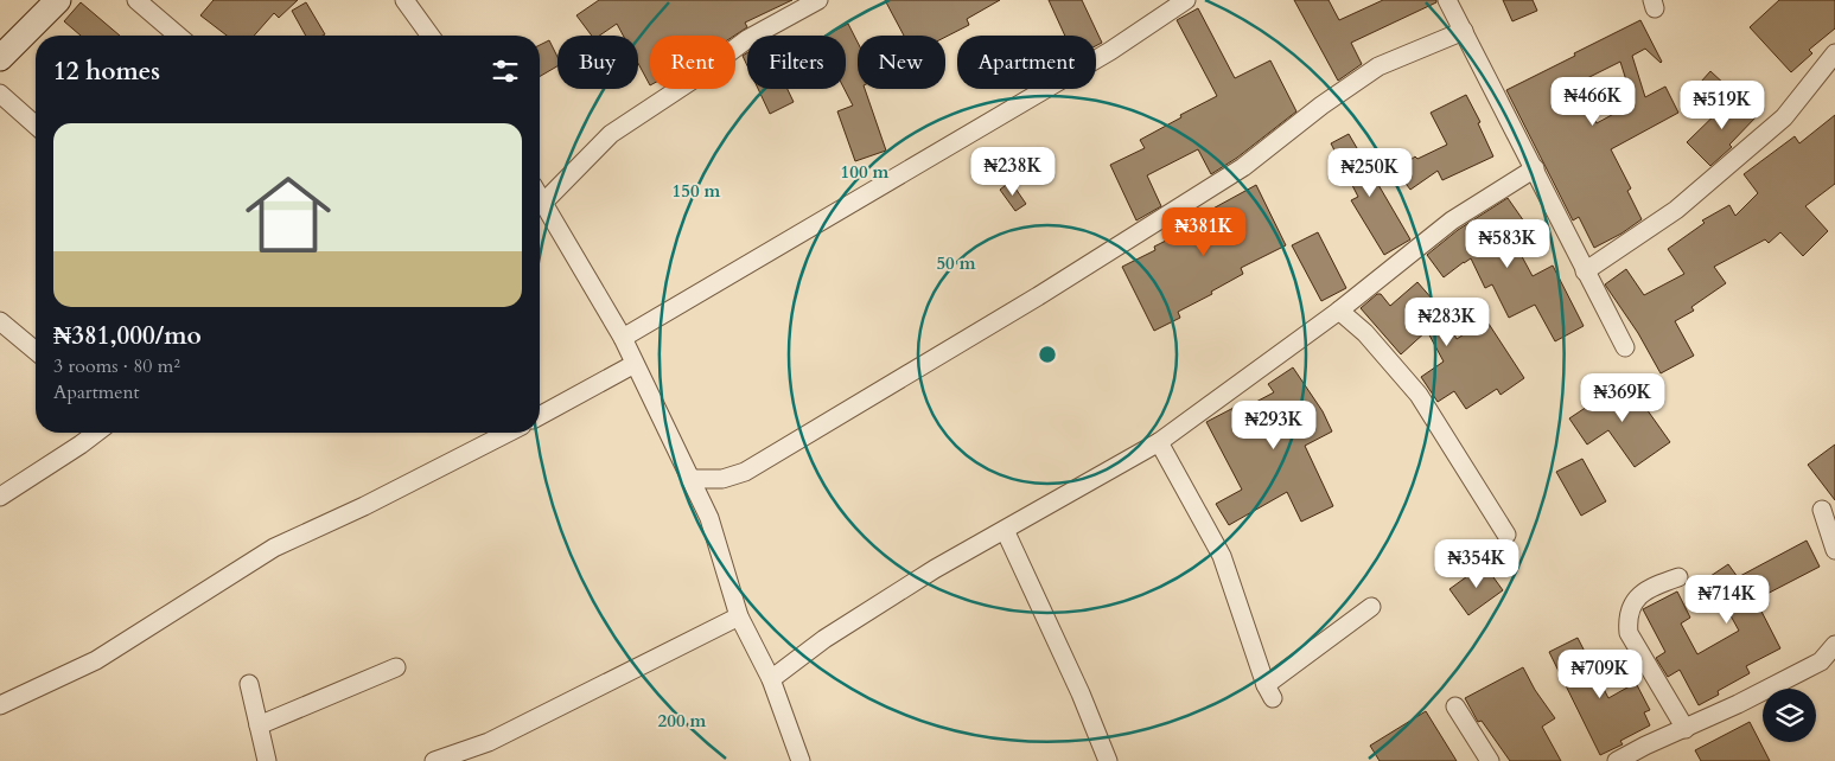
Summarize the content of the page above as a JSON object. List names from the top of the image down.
{
  "page": {
    "chip": [
      "Buy",
      "Rent",
      "Filters",
      "New",
      "Apartment"
    ],
    "heading": "12 homes",
    "price": [
      "₦466K",
      "₦519K",
      "₦238K",
      "₦250K",
      "₦381K",
      "₦583K",
      "₦283K",
      "₦369K",
      "₦293K",
      "₦354K",
      "₦714K",
      "₦709K"
    ],
    "list": [
      {
        "name": "₦381,000/mo",
        "note": "3 rooms · 80 m² · Apartment"
      }
    ]
  },
  "rings": [
    "100 m",
    "150 m",
    "50 m",
    "200 m"
  ]
}
